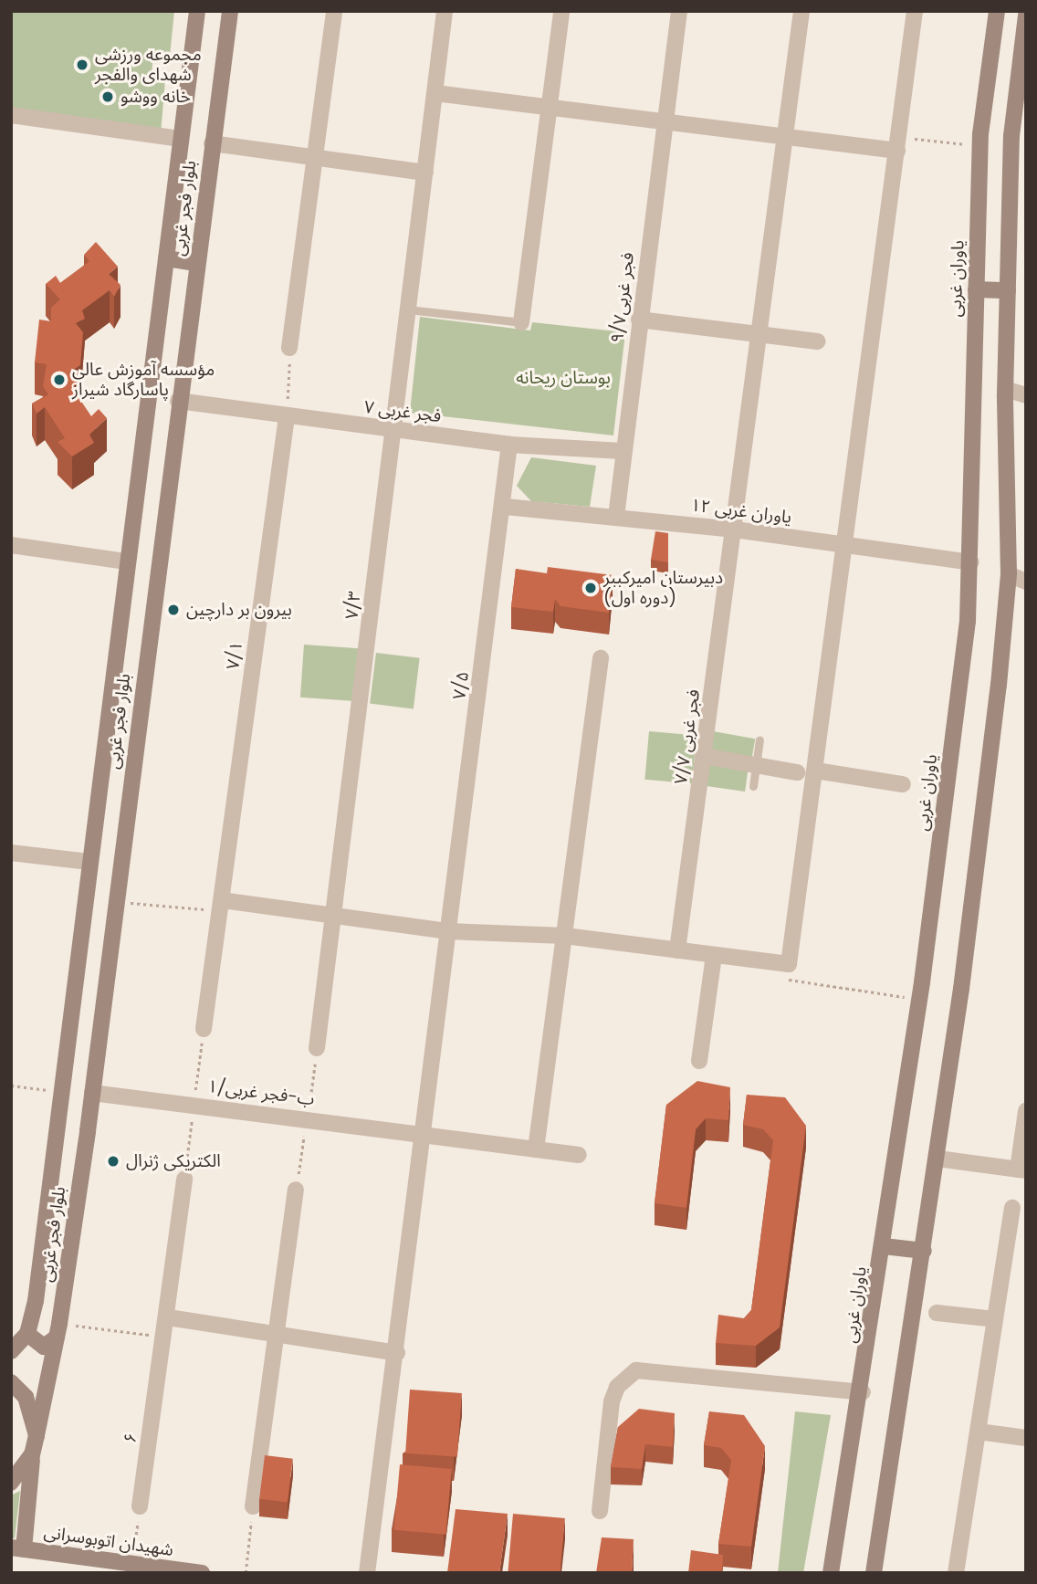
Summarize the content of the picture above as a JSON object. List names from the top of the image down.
{
  "streets": {
    "main road": ["بلوار فجر غربی", "یاوران غربی", "شهیدان اتوبوسرانی"],
    "street": [
      "فجر غربی۹/۷",
      "۷ فجر غربی",
      "۱۲ یاوران غربی",
      "۷/۳",
      "۷/۱",
      "۷/۵",
      "۷/۷ فجر غربی",
      "۱/ب-فجر غربی",
      "۶"
    ]
  },
  "crossings": [
    ["بلوار فجر غربی", "۷ فجر غربی"],
    ["بلوار فجر غربی", "۱/ب-فجر غربی"],
    ["یاوران غربی", "۱۲ یاوران غربی"],
    ["فجر غربی۹/۷", "۷ فجر غربی"],
    ["فجر غربی۹/۷", "۱۲ یاوران غربی"],
    ["۷ فجر غربی", "۷/۳"],
    ["۷ فجر غربی", "۷/۱"],
    ["۷ فجر غربی", "۷/۵"],
    ["۱۲ یاوران غربی", "۷/۵"],
    ["۱۲ یاوران غربی", "۷/۷ فجر غربی"],
    ["۷/۵", "۱/ب-فجر غربی"]
  ],
  "parks": ["بوستان ریحانه"],
  "places": [
    "مجموعه ورزشی شهدای والفجر",
    "خانه ووشو",
    "مؤسسه آموزش عالی پاسارگاد شیراز",
    "دبیرستان امیرکبیر (دوره اول)",
    "بیرون بر دارچین",
    "الکتریکی ژنرال"
  ]
}
